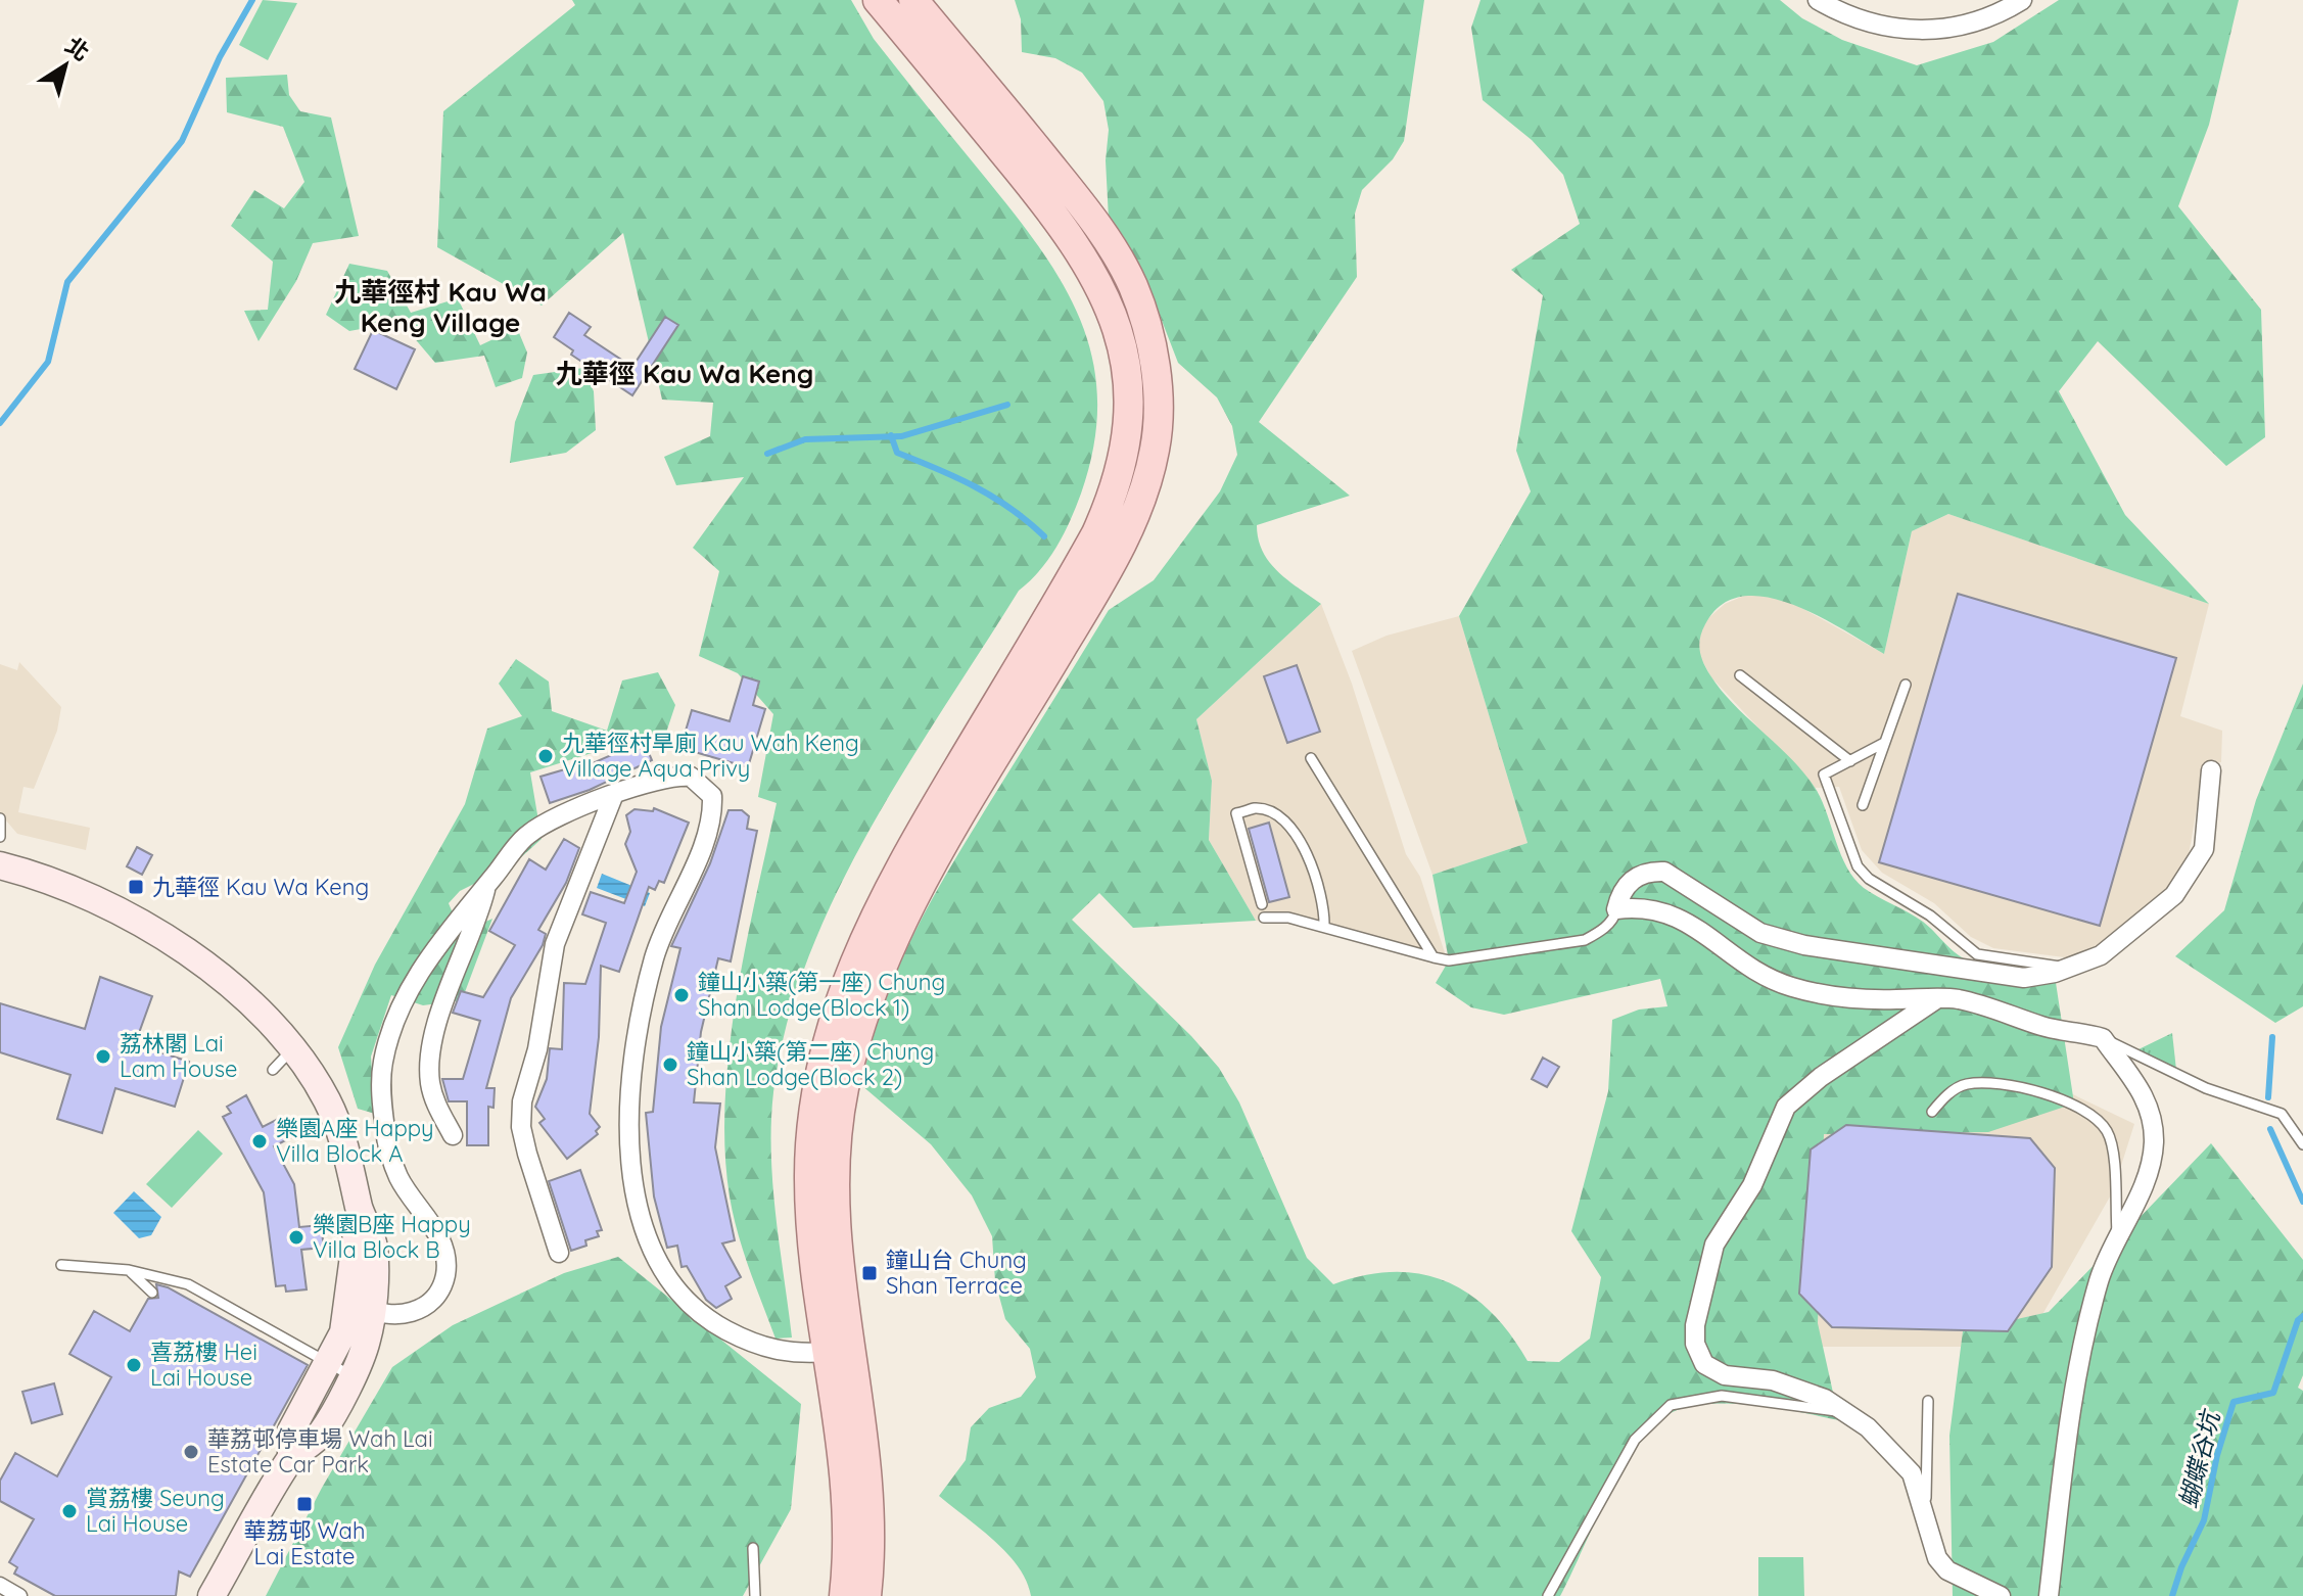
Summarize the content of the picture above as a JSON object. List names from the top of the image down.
{
  "districts": ["九華徑村 Kau Wa Keng Village", "九華徑 Kau Wa Keng"],
  "water": ["蝴蝶谷坑"],
  "places": {
    "other": [
      "九華徑村旱廁 Kau Wah Keng Village Aqua Privy",
      "鐘山小築(第一座) Chung Shan Lodge(Block 1)",
      "荔林閣 Lai Lam House",
      "鐘山小築(第二座) Chung Shan Lodge(Block 2)",
      "樂園A座 Happy Villa Block A",
      "樂園B座 Happy Villa Block B",
      "喜荔樓 Hei Lai House",
      "華荔邨停車場 Wah Lai Estate Car Park",
      "賞荔樓 Seung Lai House"
    ],
    "transit": ["九華徑 Kau Wa Keng", "鐘山台 Chung Shan Terrace", "華荔邨 Wah Lai Estate"]
  },
  "north": "top right"
}
